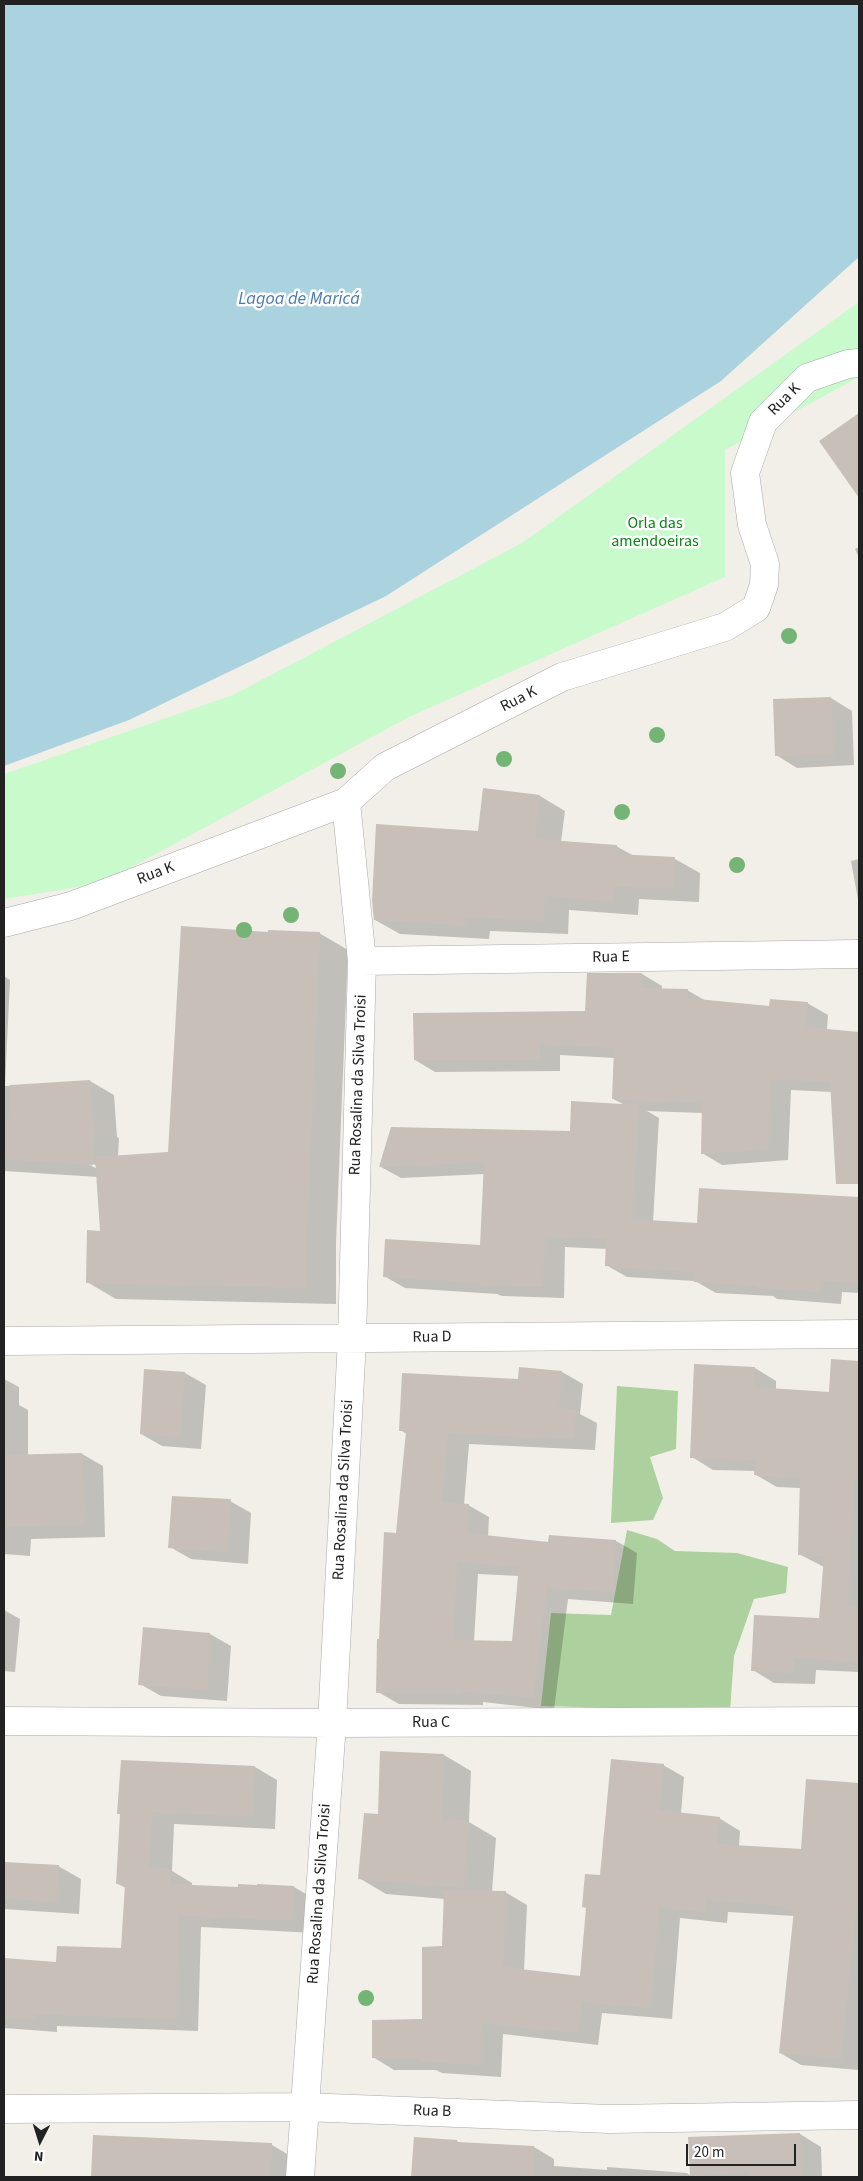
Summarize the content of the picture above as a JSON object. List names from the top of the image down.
{
  "streets": {
    "street": [
      "Rua K",
      "Rua E",
      "Rua Rosalina da Silva Troisi",
      "Rua D",
      "Rua C",
      "Rua B"
    ]
  },
  "crossings": [
    ["Rua K", "Rua Rosalina da Silva Troisi"],
    ["Rua E", "Rua Rosalina da Silva Troisi"],
    ["Rua Rosalina da Silva Troisi", "Rua D"],
    ["Rua Rosalina da Silva Troisi", "Rua C"],
    ["Rua Rosalina da Silva Troisi", "Rua B"]
  ],
  "water": ["Lagoa de Maricá"],
  "parks": ["Orla das amendoeiras"],
  "scale_bar": "20 m",
  "north": "bottom"
}
